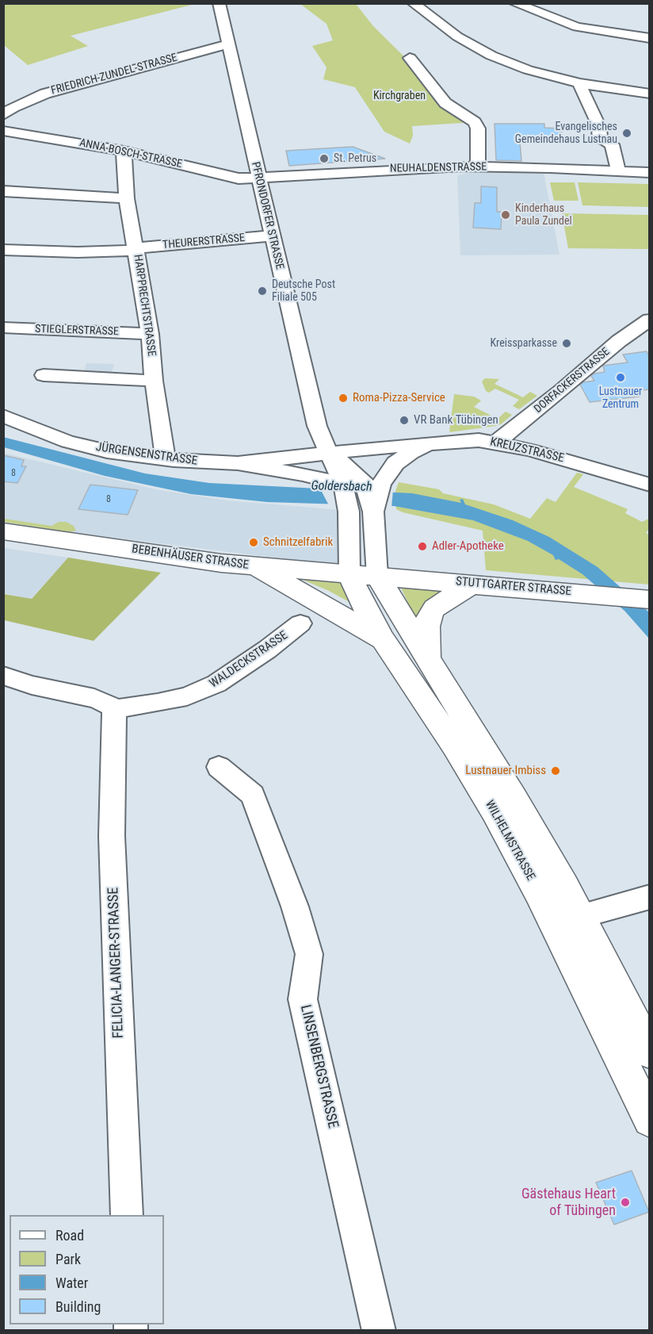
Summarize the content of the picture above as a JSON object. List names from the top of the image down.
{
  "streets": {
    "main road": ["BEBENHÄUSER STRASSE", "STUTTGARTER STRASSE", "WILHELMSTRASSE"],
    "street": [
      "FRIEDRICH-ZUNDEL-STRASSE",
      "ANNA-BOSCH-STRASSE",
      "NEUHALDENSTRASSE",
      "PFRONDORFER STRASSE",
      "THEURERSTRASSE",
      "HARPPRECHTSTRASSE",
      "STIEGLERSTRASSE",
      "DORFACKERSTRASSE",
      "KREUZSTRASSE",
      "JÜRGENSENSTRASSE",
      "WALDECKSTRASSE",
      "FELICIA-LANGER-STRASSE",
      "LINSENBERGSTRASSE"
    ]
  },
  "crossings": [
    ["FRIEDRICH-ZUNDEL-STRASSE", "PFRONDORFER STRASSE"],
    ["ANNA-BOSCH-STRASSE", "NEUHALDENSTRASSE"],
    ["ANNA-BOSCH-STRASSE", "PFRONDORFER STRASSE"],
    ["ANNA-BOSCH-STRASSE", "HARPPRECHTSTRASSE"],
    ["NEUHALDENSTRASSE", "PFRONDORFER STRASSE"],
    ["PFRONDORFER STRASSE", "THEURERSTRASSE"],
    ["PFRONDORFER STRASSE", "KREUZSTRASSE"],
    ["PFRONDORFER STRASSE", "JÜRGENSENSTRASSE"],
    ["PFRONDORFER STRASSE", "BEBENHÄUSER STRASSE"],
    ["PFRONDORFER STRASSE", "WILHELMSTRASSE"],
    ["THEURERSTRASSE", "HARPPRECHTSTRASSE"],
    ["HARPPRECHTSTRASSE", "STIEGLERSTRASSE"],
    ["HARPPRECHTSTRASSE", "JÜRGENSENSTRASSE"],
    ["DORFACKERSTRASSE", "KREUZSTRASSE"],
    ["KREUZSTRASSE", "JÜRGENSENSTRASSE"],
    ["KREUZSTRASSE", "BEBENHÄUSER STRASSE"],
    ["KREUZSTRASSE", "STUTTGARTER STRASSE"],
    ["KREUZSTRASSE", "WILHELMSTRASSE"],
    ["BEBENHÄUSER STRASSE", "STUTTGARTER STRASSE"],
    ["BEBENHÄUSER STRASSE", "WILHELMSTRASSE"],
    ["STUTTGARTER STRASSE", "WILHELMSTRASSE"],
    ["WALDECKSTRASSE", "FELICIA-LANGER-STRASSE"]
  ],
  "water": ["Goldersbach"],
  "parks": ["Kirchgraben"],
  "places": [
    "Evangelisches Gemeindehaus Lustnau",
    "St. Petrus",
    "Kinderhaus Paula Zundel",
    "Deutsche Post Filiale 505",
    "Kreissparkasse",
    "Lustnauer Zentrum",
    "Roma-Pizza-Service",
    "VR Bank Tübingen",
    "Schnitzelfabrik",
    "Adler-Apotheke",
    "Lustnauer Imbiss",
    "Gästehaus Heart of Tübingen"
  ],
  "house_numbers": ["8", "8"],
  "legend": [
    "Road",
    "Park",
    "Water",
    "Building"
  ]
}
